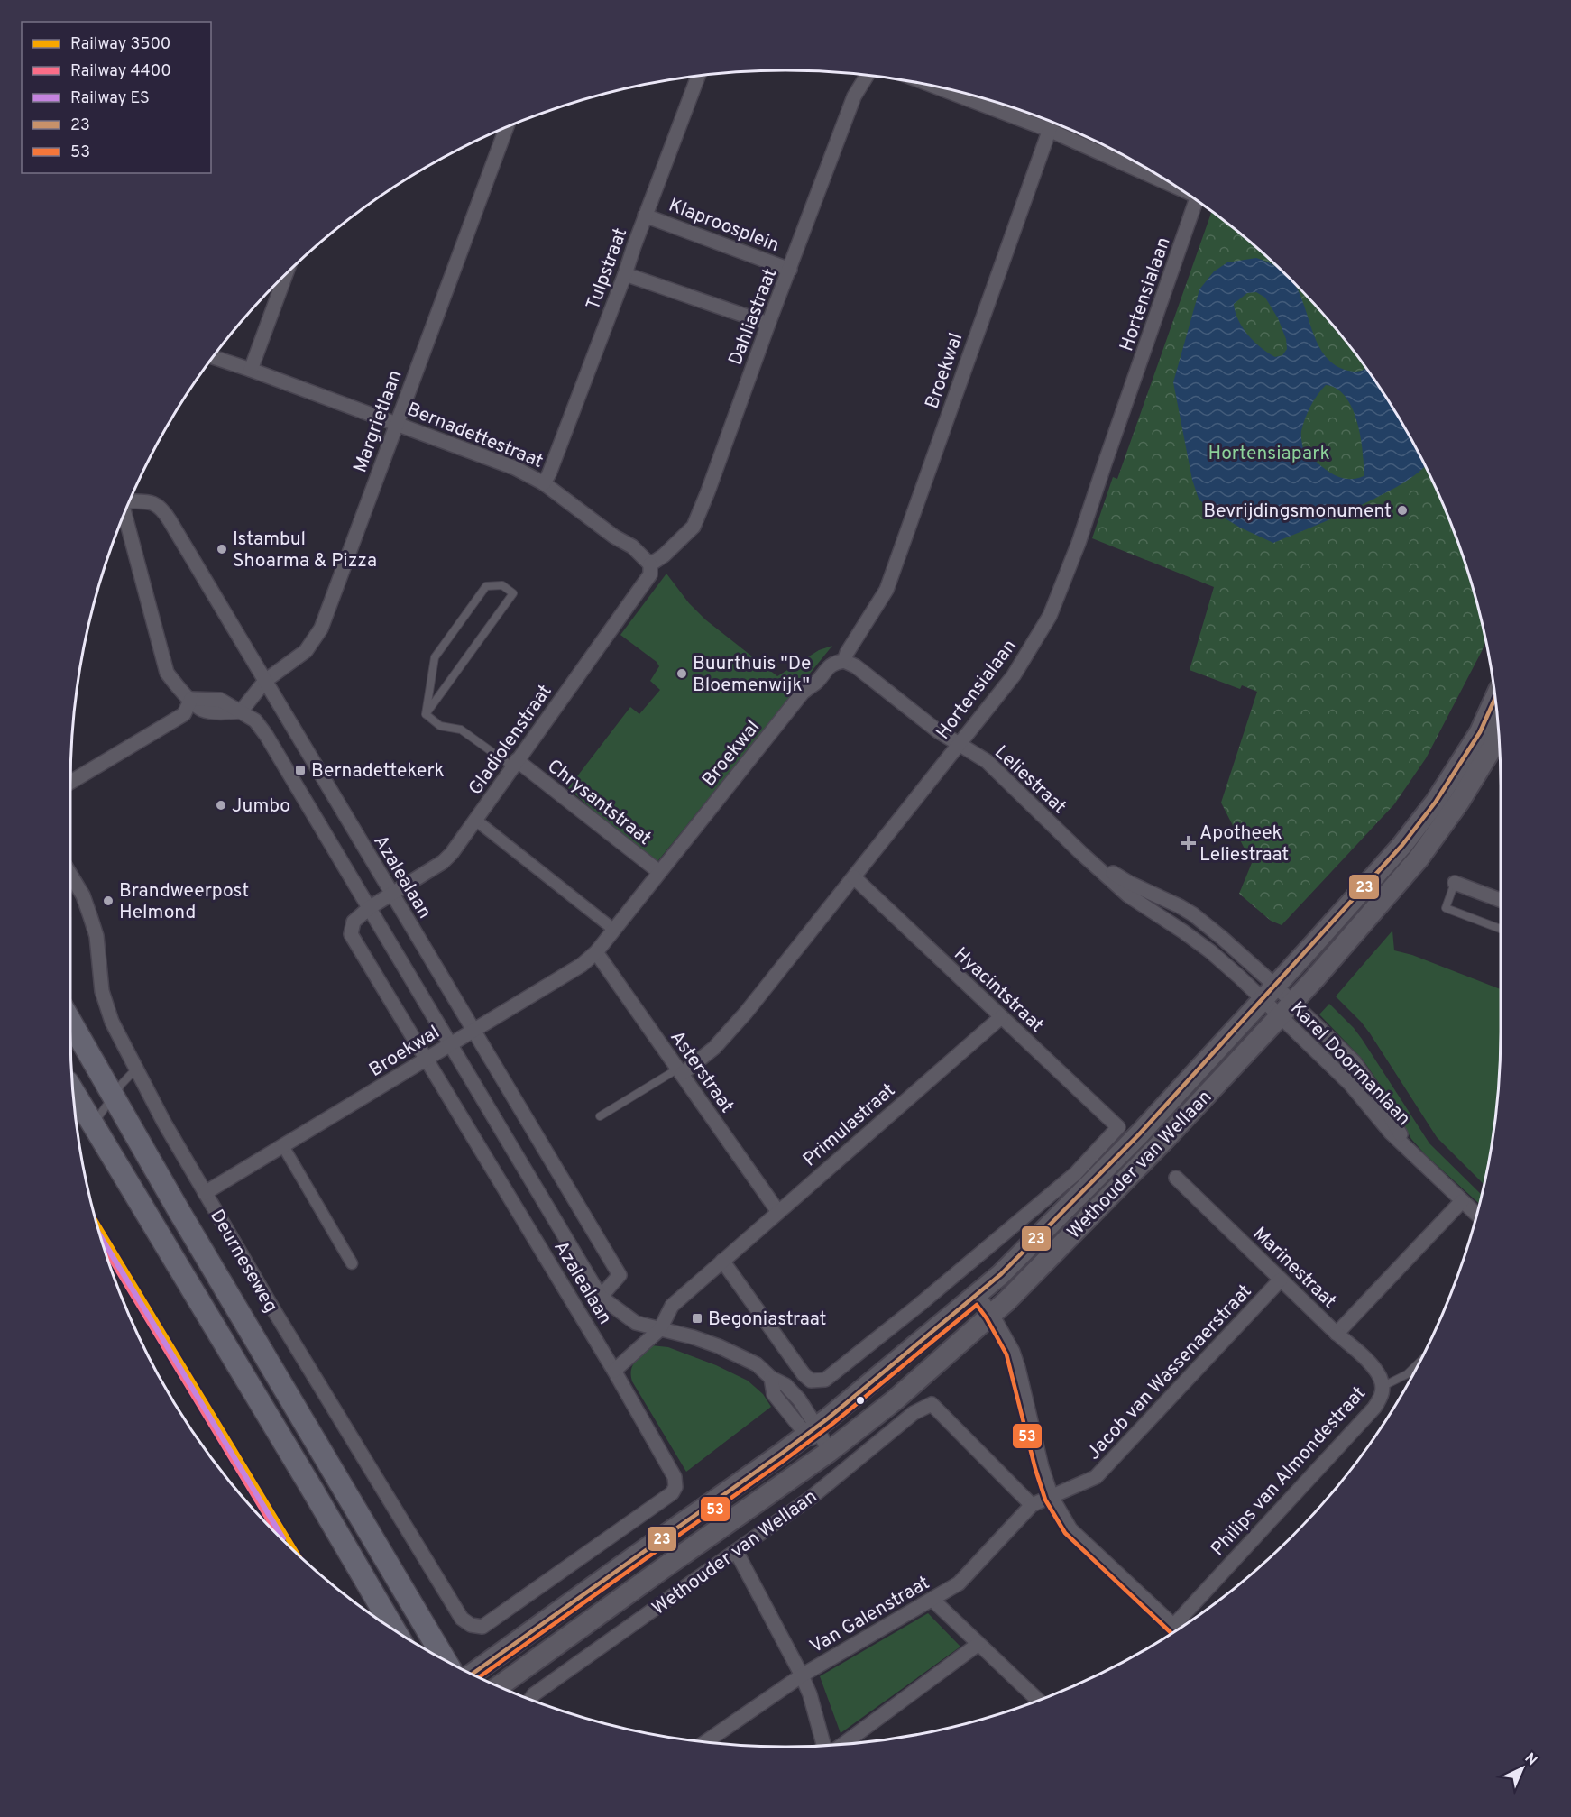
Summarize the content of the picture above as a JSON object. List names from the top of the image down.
{
  "streets": {
    "main road": ["Wethouder van Wellaan", "Deurneseweg"],
    "street": [
      "Klaproosplein",
      "Tulpstraat",
      "Hortensialaan",
      "Dahliastraat",
      "Broekwal",
      "Margrietlaan",
      "Bernadettestraat",
      "Gladiolenstraat",
      "Leliestraat",
      "Chrysantstraat",
      "Azalealaan",
      "Hyacintstraat",
      "Karel Doormanlaan",
      "Asterstraat",
      "Primulastraat",
      "Marinestraat",
      "Jacob van Wassenaerstraat",
      "Philips van Almondestraat",
      "Van Galenstraat"
    ]
  },
  "crossings": [
    ["Klaproosplein", "Tulpstraat"],
    ["Klaproosplein", "Dahliastraat"],
    ["Tulpstraat", "Bernadettestraat"],
    ["Hortensialaan", "Leliestraat"],
    ["Hortensialaan", "Hyacintstraat"],
    ["Hortensialaan", "Asterstraat"],
    ["Dahliastraat", "Bernadettestraat"],
    ["Dahliastraat", "Gladiolenstraat"],
    ["Broekwal", "Leliestraat"],
    ["Broekwal", "Chrysantstraat"],
    ["Broekwal", "Azalealaan"],
    ["Broekwal", "Asterstraat"],
    ["Broekwal", "Deurneseweg"],
    ["Margrietlaan", "Bernadettestraat"],
    ["Margrietlaan", "Azalealaan"],
    ["Bernadettestraat", "Gladiolenstraat"],
    ["Gladiolenstraat", "Chrysantstraat"],
    ["Gladiolenstraat", "Azalealaan"],
    ["Leliestraat", "Karel Doormanlaan"],
    ["Leliestraat", "Wethouder van Wellaan"],
    ["Azalealaan", "Primulastraat"],
    ["Azalealaan", "Wethouder van Wellaan"],
    ["Azalealaan", "Deurneseweg"],
    ["Hyacintstraat", "Primulastraat"],
    ["Hyacintstraat", "Wethouder van Wellaan"],
    ["Karel Doormanlaan", "Wethouder van Wellaan"],
    ["Asterstraat", "Primulastraat"],
    ["Primulastraat", "Wethouder van Wellaan"],
    ["Wethouder van Wellaan", "Van Galenstraat"],
    ["Marinestraat", "Jacob van Wassenaerstraat"],
    ["Marinestraat", "Philips van Almondestraat"],
    ["Jacob van Wassenaerstraat", "Van Galenstraat"]
  ],
  "parks": ["Hortensiapark"],
  "places": {
    "other": [
      "Bevrijdingsmonument",
      "Istambul Shoarma & Pizza",
      "Buurthuis \"De Bloemenwijk\"",
      "Jumbo",
      "Brandweerpost Helmond"
    ],
    "transit": ["Bernadettekerk", "Begoniastraat"],
    "health": ["Apotheek Leliestraat"]
  },
  "lines": [
    "transit line 23",
    "rail line 3500",
    "rail line ES",
    "rail line 4400",
    "transit line 53"
  ],
  "legend": [
    "Railway 3500",
    "Railway 4400",
    "Railway ES",
    "23",
    "53"
  ],
  "north": "top right"
}
